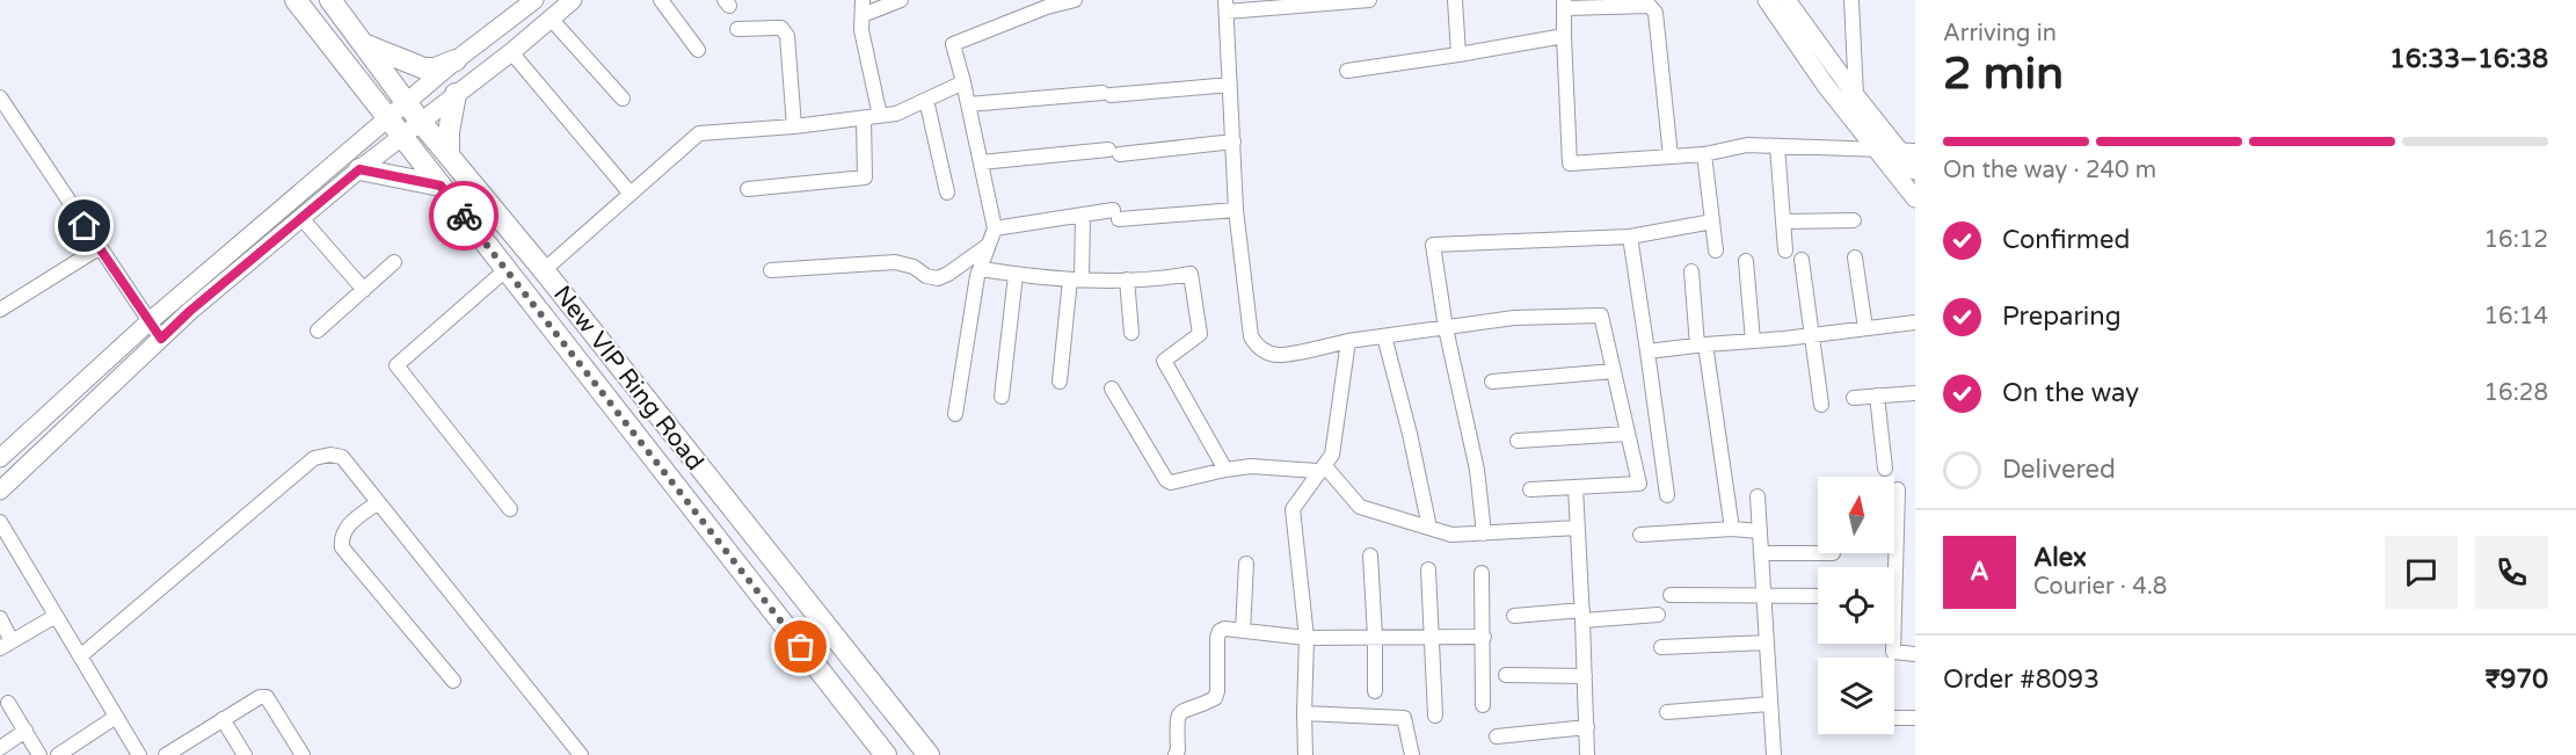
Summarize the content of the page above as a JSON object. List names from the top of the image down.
{
  "streets": {
    "main road": ["New VIP Ring Road"]
  },
  "north": "top",
  "page": {
    "heading": ["2 min", "Arriving in", "16:33–16:38"],
    "panel": [
      "Alex",
      "Courier · 4.8",
      "Order #8093",
      "₹970"
    ],
    "bar": "On the way · 240 m",
    "list": [
      ["Confirmed", "16:12"],
      ["Preparing", "16:14"],
      ["On the way", "16:28"],
      "Delivered"
    ],
    "round": "A"
  }
}
